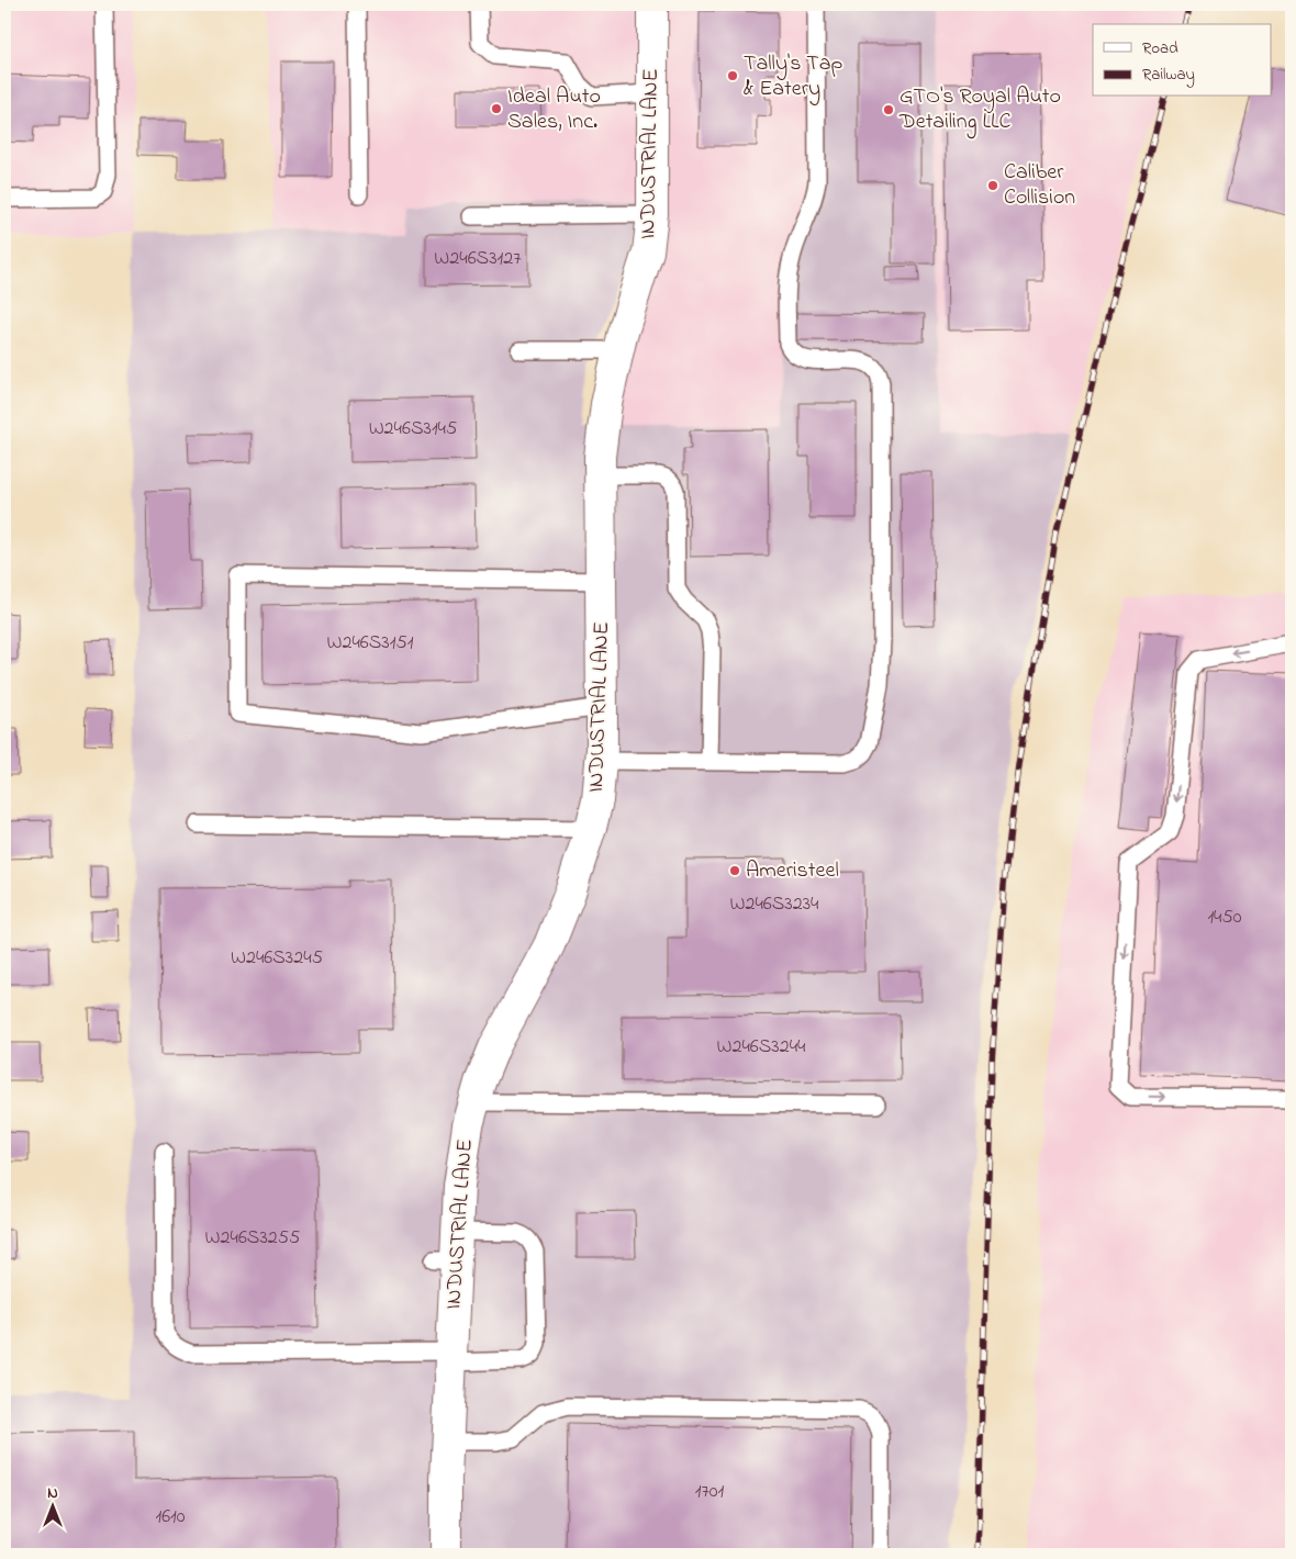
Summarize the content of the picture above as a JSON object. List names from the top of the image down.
{
  "streets": {
    "street": ["INDUSTRIAL LANE"]
  },
  "places": [
    "Tally's Tap & Eatery",
    "Ideal Auto Sales, Inc.",
    "GTO's Royal Auto Detailing LLC",
    "Caliber Collision",
    "Ameristeel"
  ],
  "house_numbers": [
    "W246S3127",
    "W246S3145",
    "W246S3151",
    "W246S3234",
    "1450",
    "W246S3245",
    "W246S3244",
    "W246S3255",
    "1701",
    "1610"
  ],
  "legend": ["Road", "Railway"],
  "north": "top"
}
